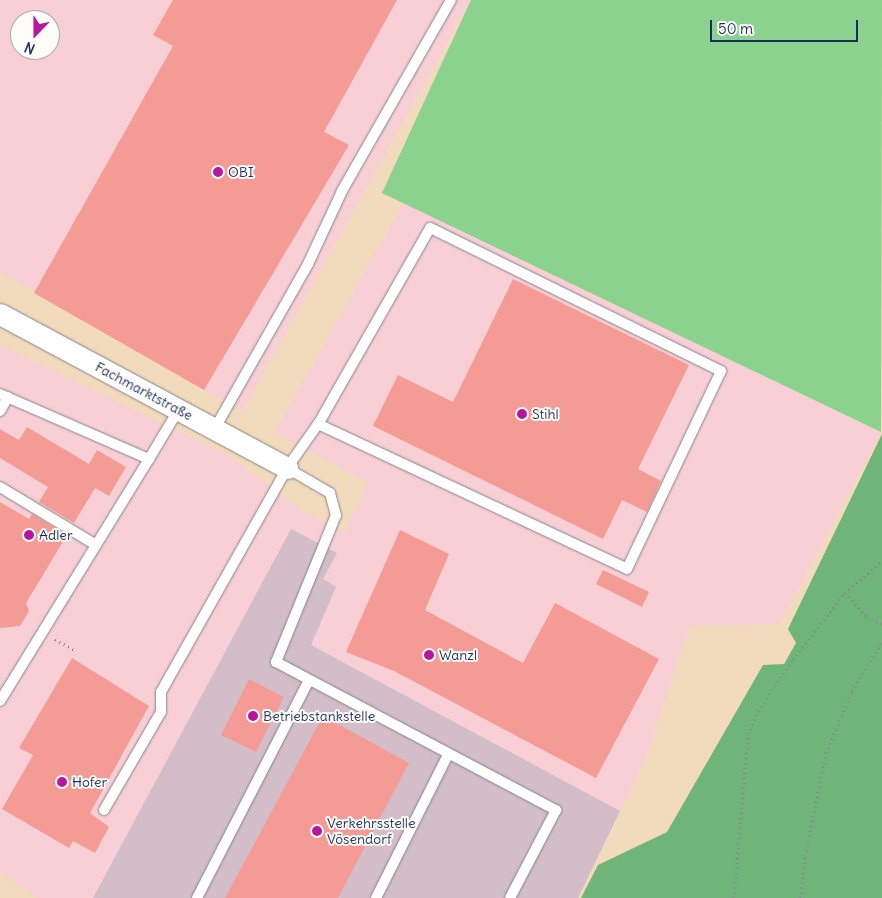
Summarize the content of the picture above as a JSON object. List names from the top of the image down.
{
  "streets": {
    "street": ["Fachmarktstraße"]
  },
  "places": [
    "OBI",
    "Stihl",
    "Adler",
    "Wanzl",
    "Betriebstankstelle",
    "Hofer",
    "Verkehrsstelle Vösendorf"
  ],
  "scale_bar": "50 m",
  "north": "bottom"
}
